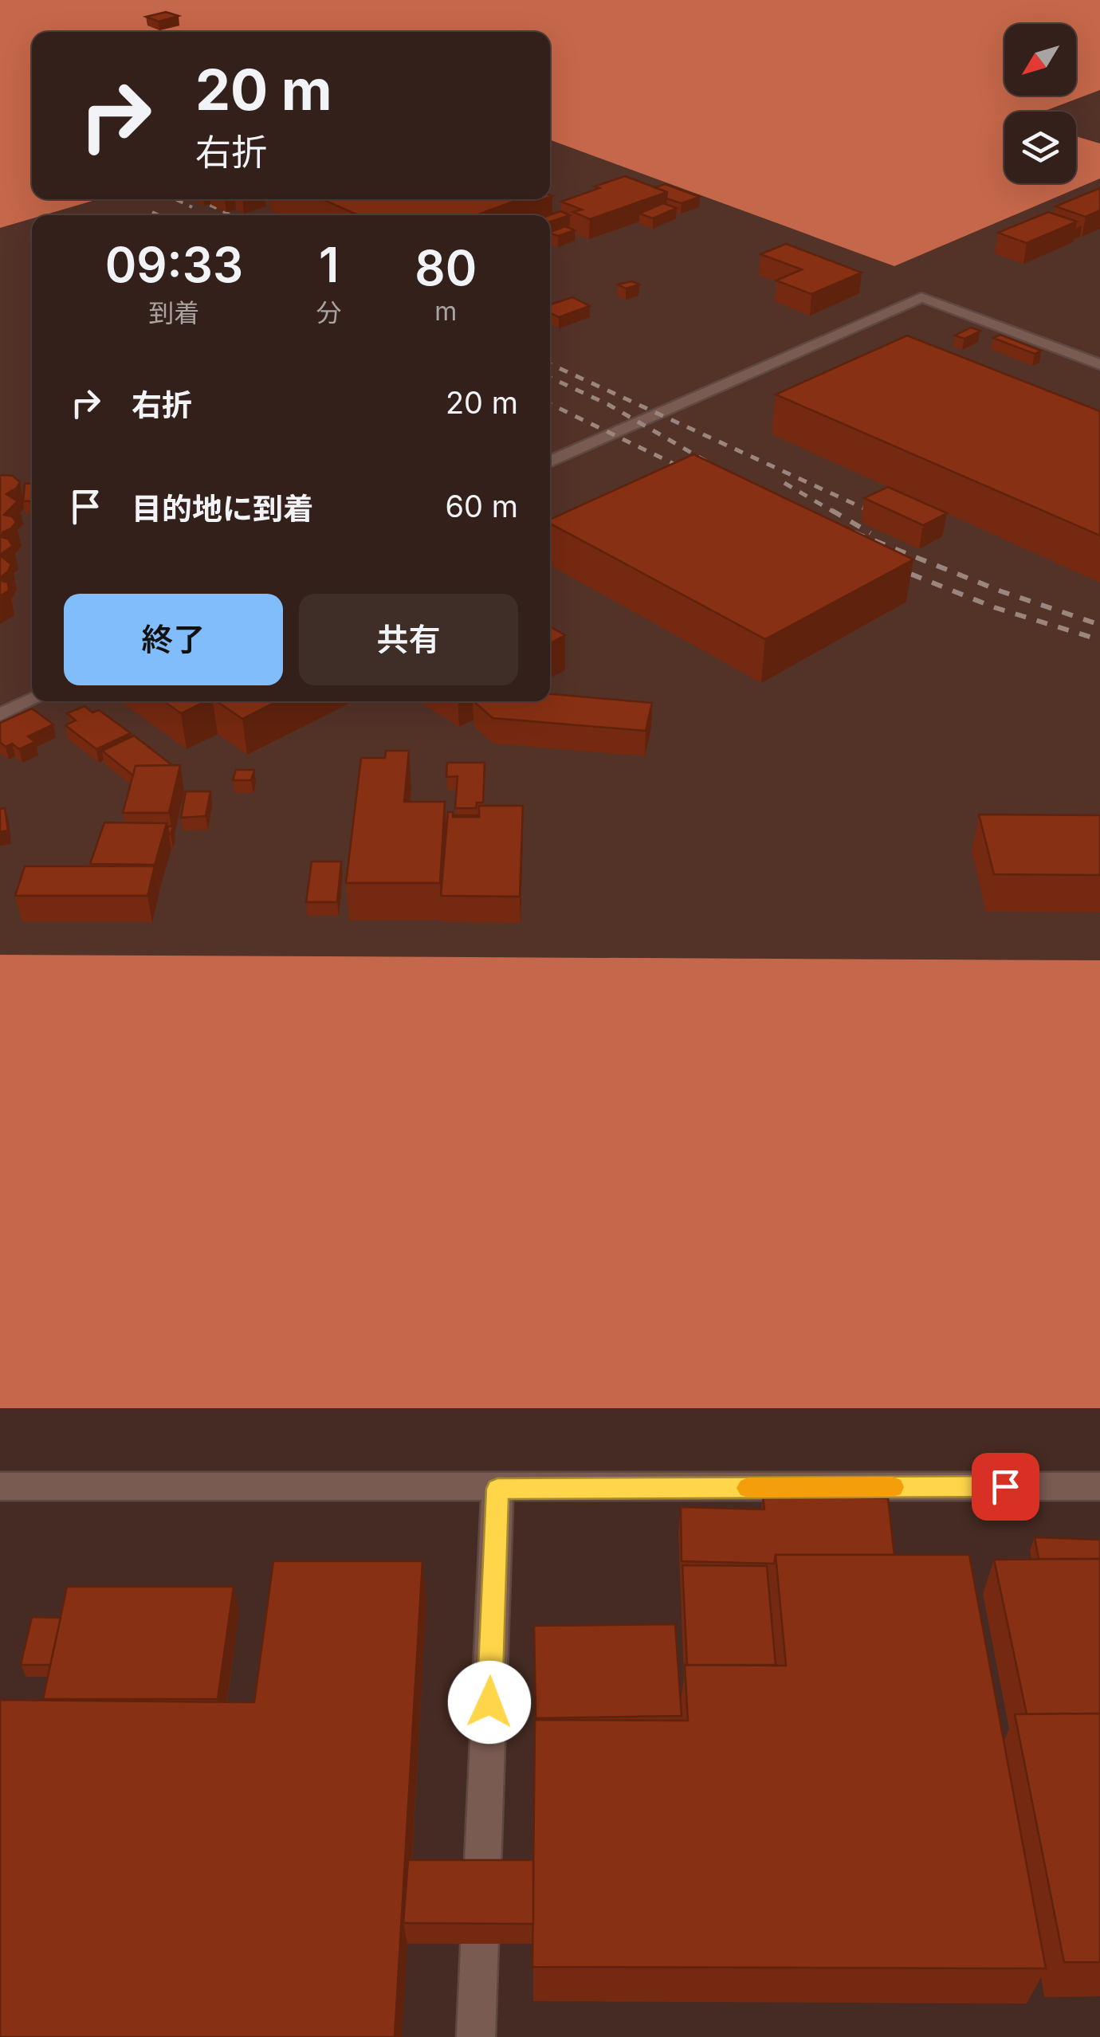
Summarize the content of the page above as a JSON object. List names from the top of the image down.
{
  "north": "bottom left",
  "page": {
    "turn": ["20 m", "右折"],
    "eta": [
      "09:33",
      "到着",
      "1",
      "分",
      "80",
      "m"
    ],
    "list": [
      {
        "name": "右折",
        "value": "20 m"
      },
      {
        "name": "目的地に到着",
        "value": "60 m"
      }
    ],
    "buttons": ["終了", "共有"]
  }
}
